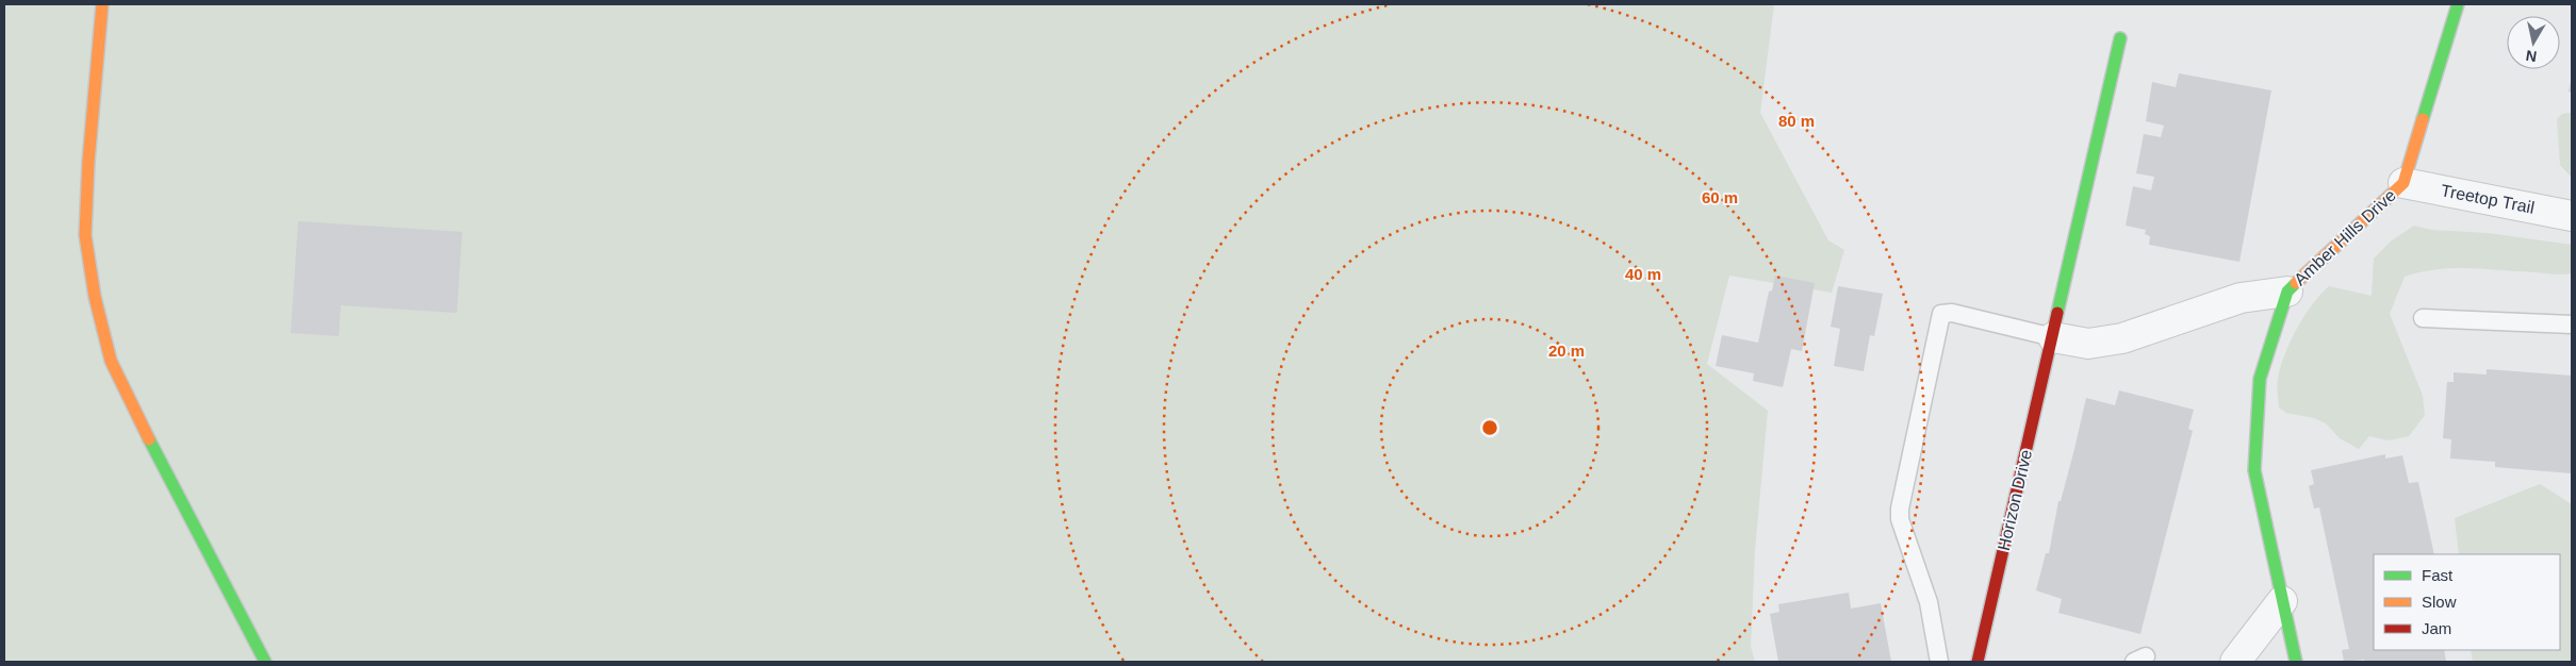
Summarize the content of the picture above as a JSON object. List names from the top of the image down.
{
  "streets": {
    "street": ["Treetop Trail", "Amber Hills Drive", "Horizon Drive"]
  },
  "crossings": [
    ["Treetop Trail", "Amber Hills Drive"]
  ],
  "legend": ["Fast", "Slow", "Jam"],
  "north": "bottom",
  "rings": [
    "80 m",
    "60 m",
    "40 m",
    "20 m"
  ]
}
